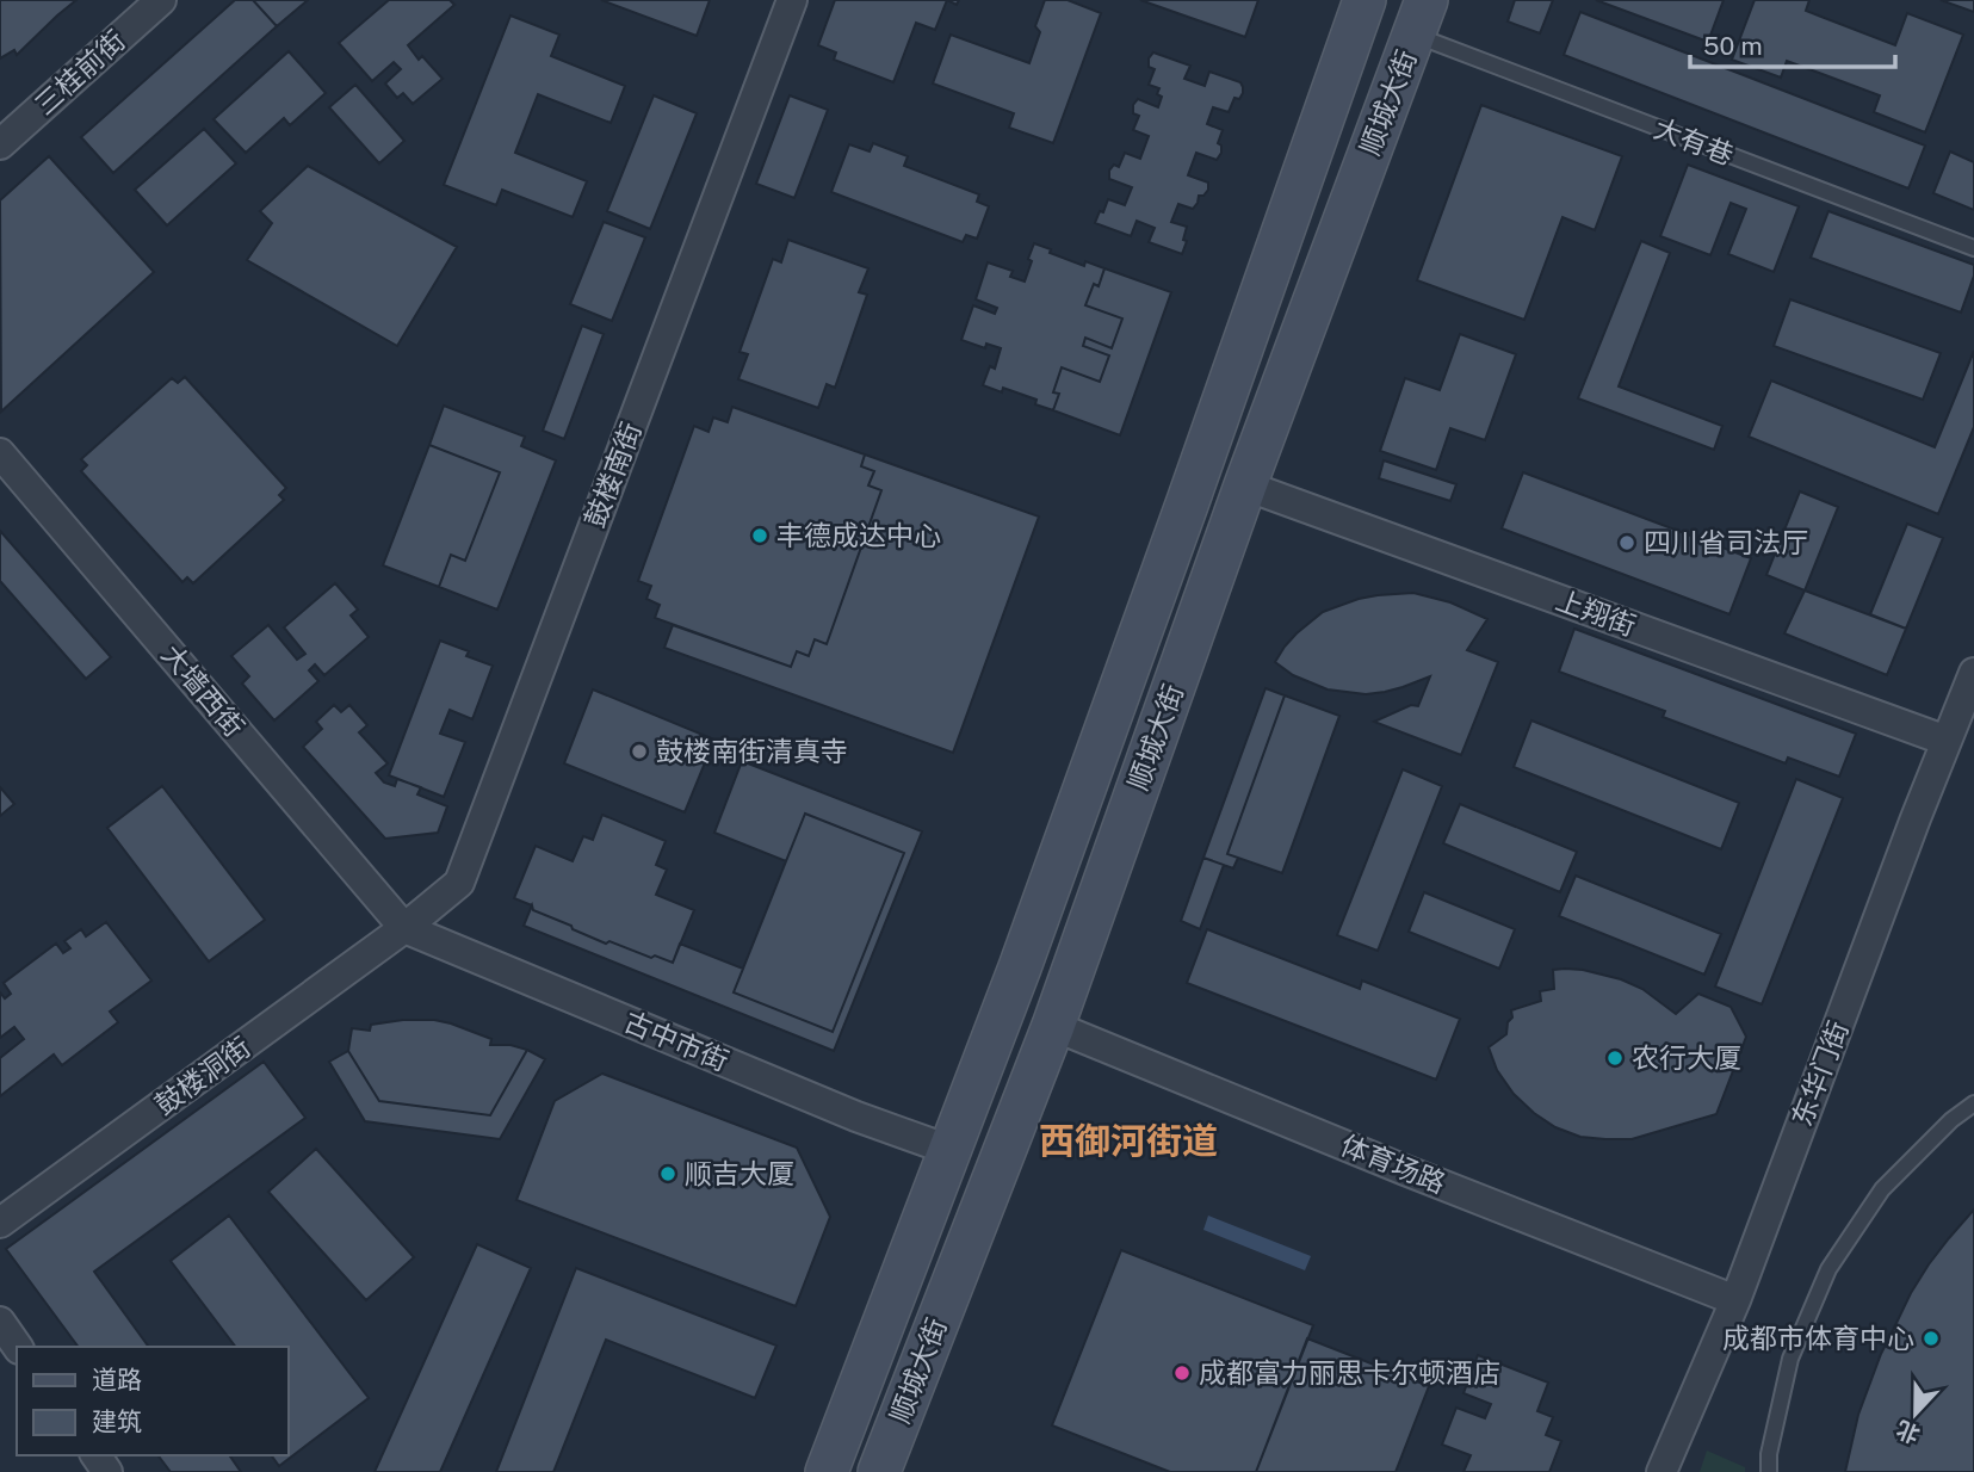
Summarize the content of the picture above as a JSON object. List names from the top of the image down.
{
  "streets": {
    "main road": ["顺城大街"],
    "street": [
      "三桂前街",
      "鼓楼南街",
      "上翔街",
      "大墙西街",
      "古中市街",
      "东华门街",
      "鼓楼洞街",
      "体育场路"
    ],
    "lane": ["大有巷"]
  },
  "crossings": [
    ["顺城大街", "大有巷"],
    ["顺城大街", "上翔街"],
    ["顺城大街", "古中市街"],
    ["顺城大街", "体育场路"],
    ["鼓楼南街", "大墙西街"],
    ["鼓楼南街", "古中市街"],
    ["鼓楼南街", "鼓楼洞街"],
    ["上翔街", "东华门街"],
    ["大墙西街", "古中市街"],
    ["大墙西街", "鼓楼洞街"],
    ["古中市街", "鼓楼洞街"],
    ["东华门街", "体育场路"]
  ],
  "districts": ["西御河街道"],
  "places": [
    "丰德成达中心",
    "四川省司法厅",
    "鼓楼南街清真寺",
    "农行大厦",
    "顺吉大厦",
    "成都市体育中心",
    "成都富力丽思卡尔顿酒店"
  ],
  "legend": ["道路", "建筑"],
  "scale_bar": "50 m",
  "north": "bottom"
}
